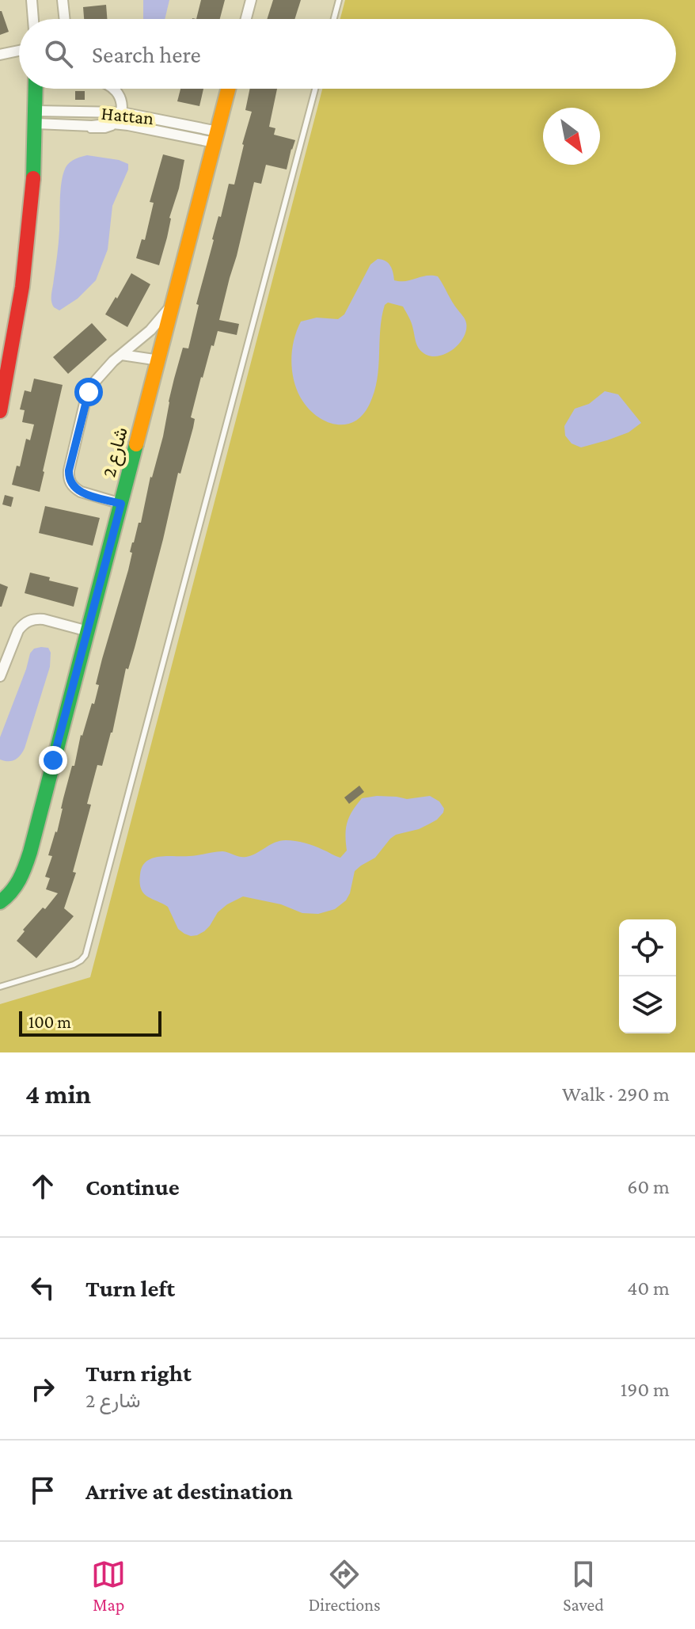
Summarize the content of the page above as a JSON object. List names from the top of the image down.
{
  "streets": {
    "street": ["Hattan", "شارع 2"]
  },
  "crossings": [
    ["Hattan", "شارع 2"]
  ],
  "scale_bar": "100 m",
  "north": "bottom right",
  "page": {
    "search": "Search here",
    "scale": "100 m",
    "heading": ["4 min", "Walk · 290 m"],
    "list": [
      ["Continue", "60 m"],
      ["Turn left", "40 m"],
      ["Turn right", "شارع 2", "190 m"],
      "Arrive at destination"
    ],
    "nav": ["Map", "Directions", "Saved"]
  }
}
